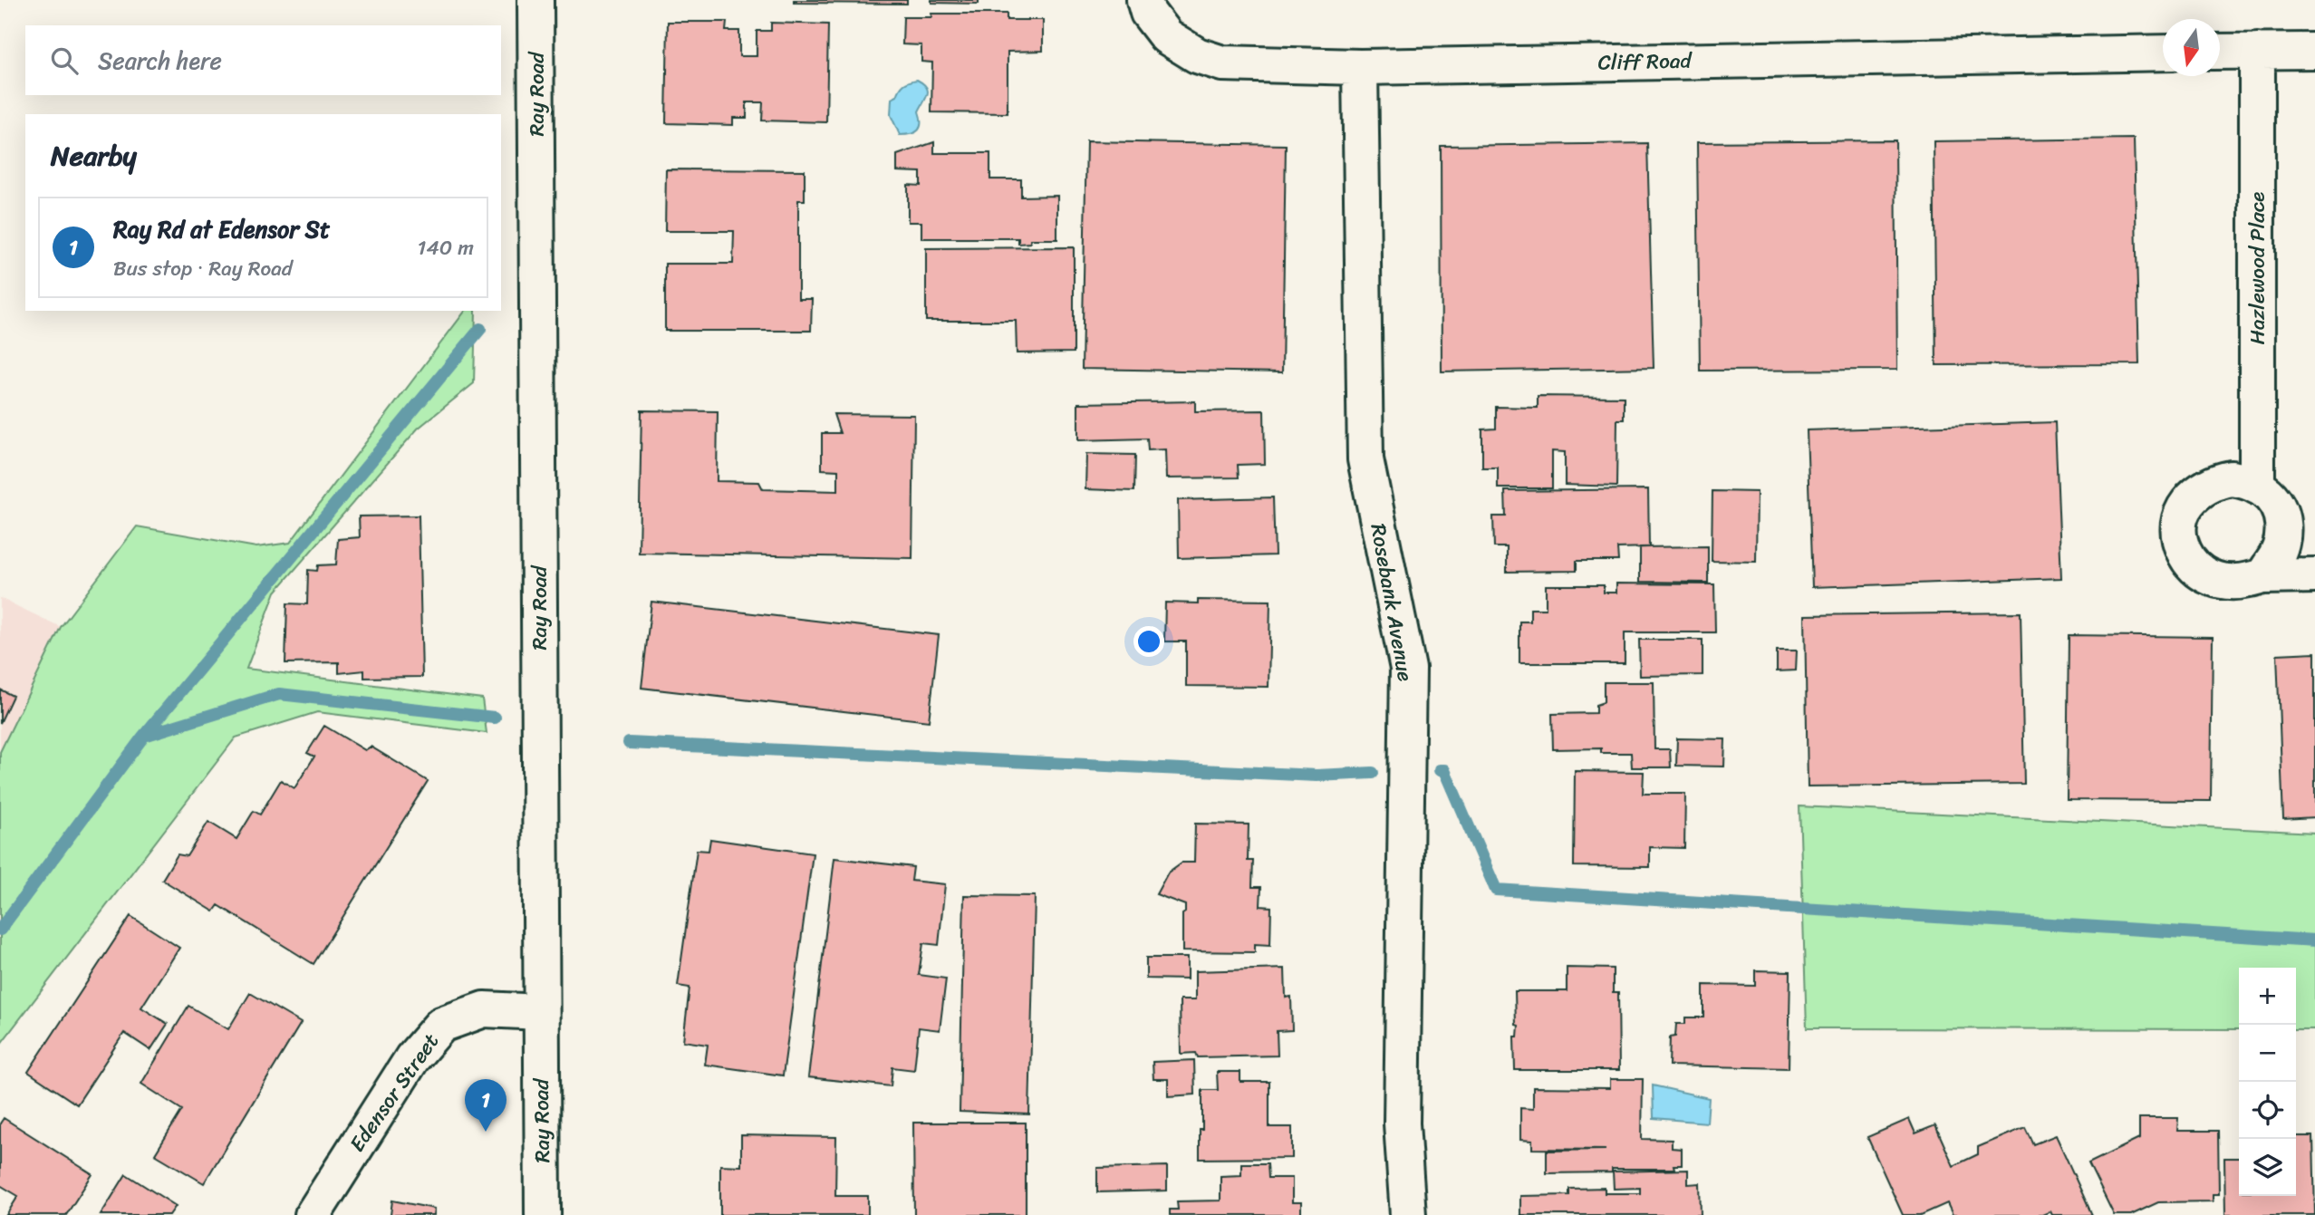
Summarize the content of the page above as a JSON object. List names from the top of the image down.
{
  "streets": {
    "street": [
      "Cliff Road",
      "Ray Road",
      "Hazlewood Place",
      "Rosebank Avenue",
      "Edensor Street"
    ]
  },
  "crossings": [
    ["Cliff Road", "Rosebank Avenue"],
    ["Ray Road", "Edensor Street"]
  ],
  "north": "bottom",
  "page": {
    "search": "Search here",
    "heading": "Nearby",
    "list": [
      {
        "mark": "1",
        "name": "Ray Rd at Edensor St",
        "note": "Bus stop · Ray Road",
        "value": "140 m"
      }
    ],
    "map_buttons": ["+", "−"],
    "pins": "1"
  }
}
